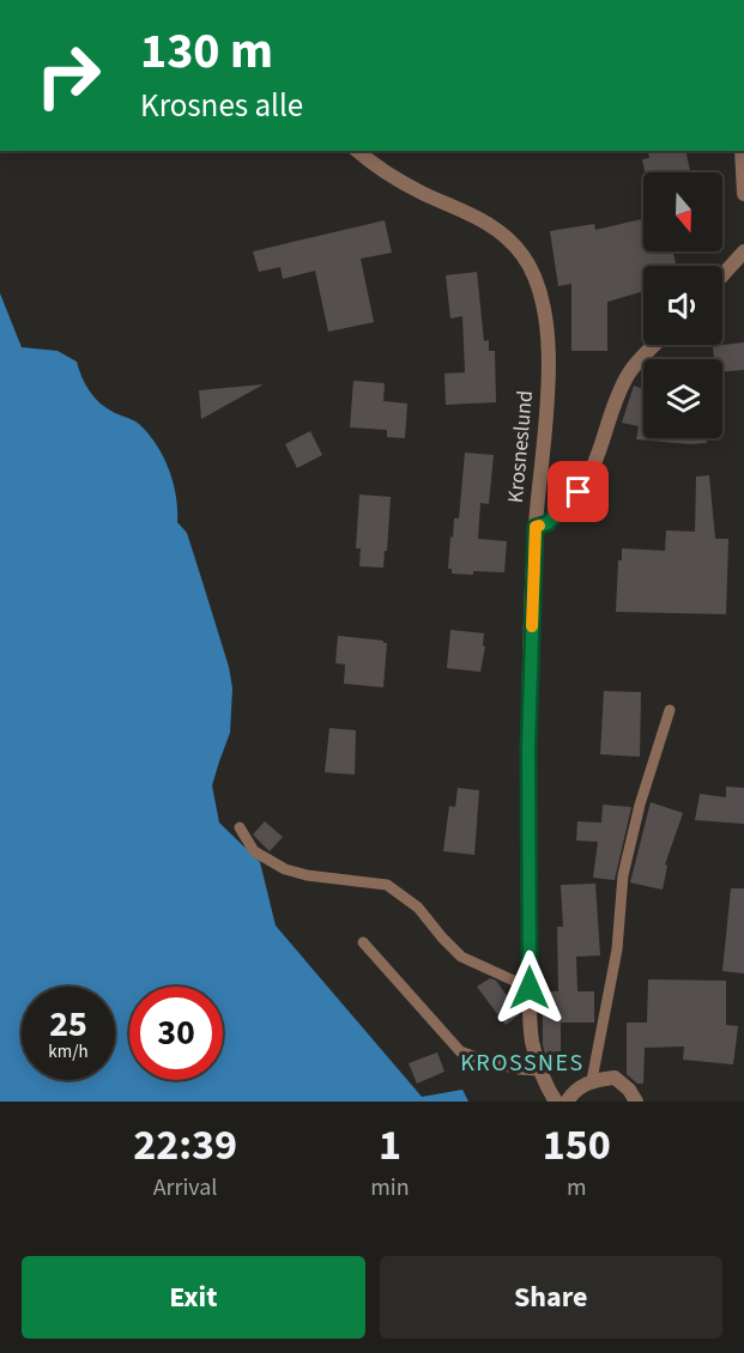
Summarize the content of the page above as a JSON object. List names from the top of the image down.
{
  "streets": {
    "street": ["Krosneslund"]
  },
  "districts": ["KROSSNES"],
  "north": "bottom",
  "page": {
    "turn": ["130 m", "Krosnes alle"],
    "speed": "25 km/h",
    "limit": "30",
    "eta": [
      "22:39",
      "Arrival",
      "1",
      "min",
      "150",
      "m"
    ],
    "buttons": ["Exit", "Share"]
  }
}
